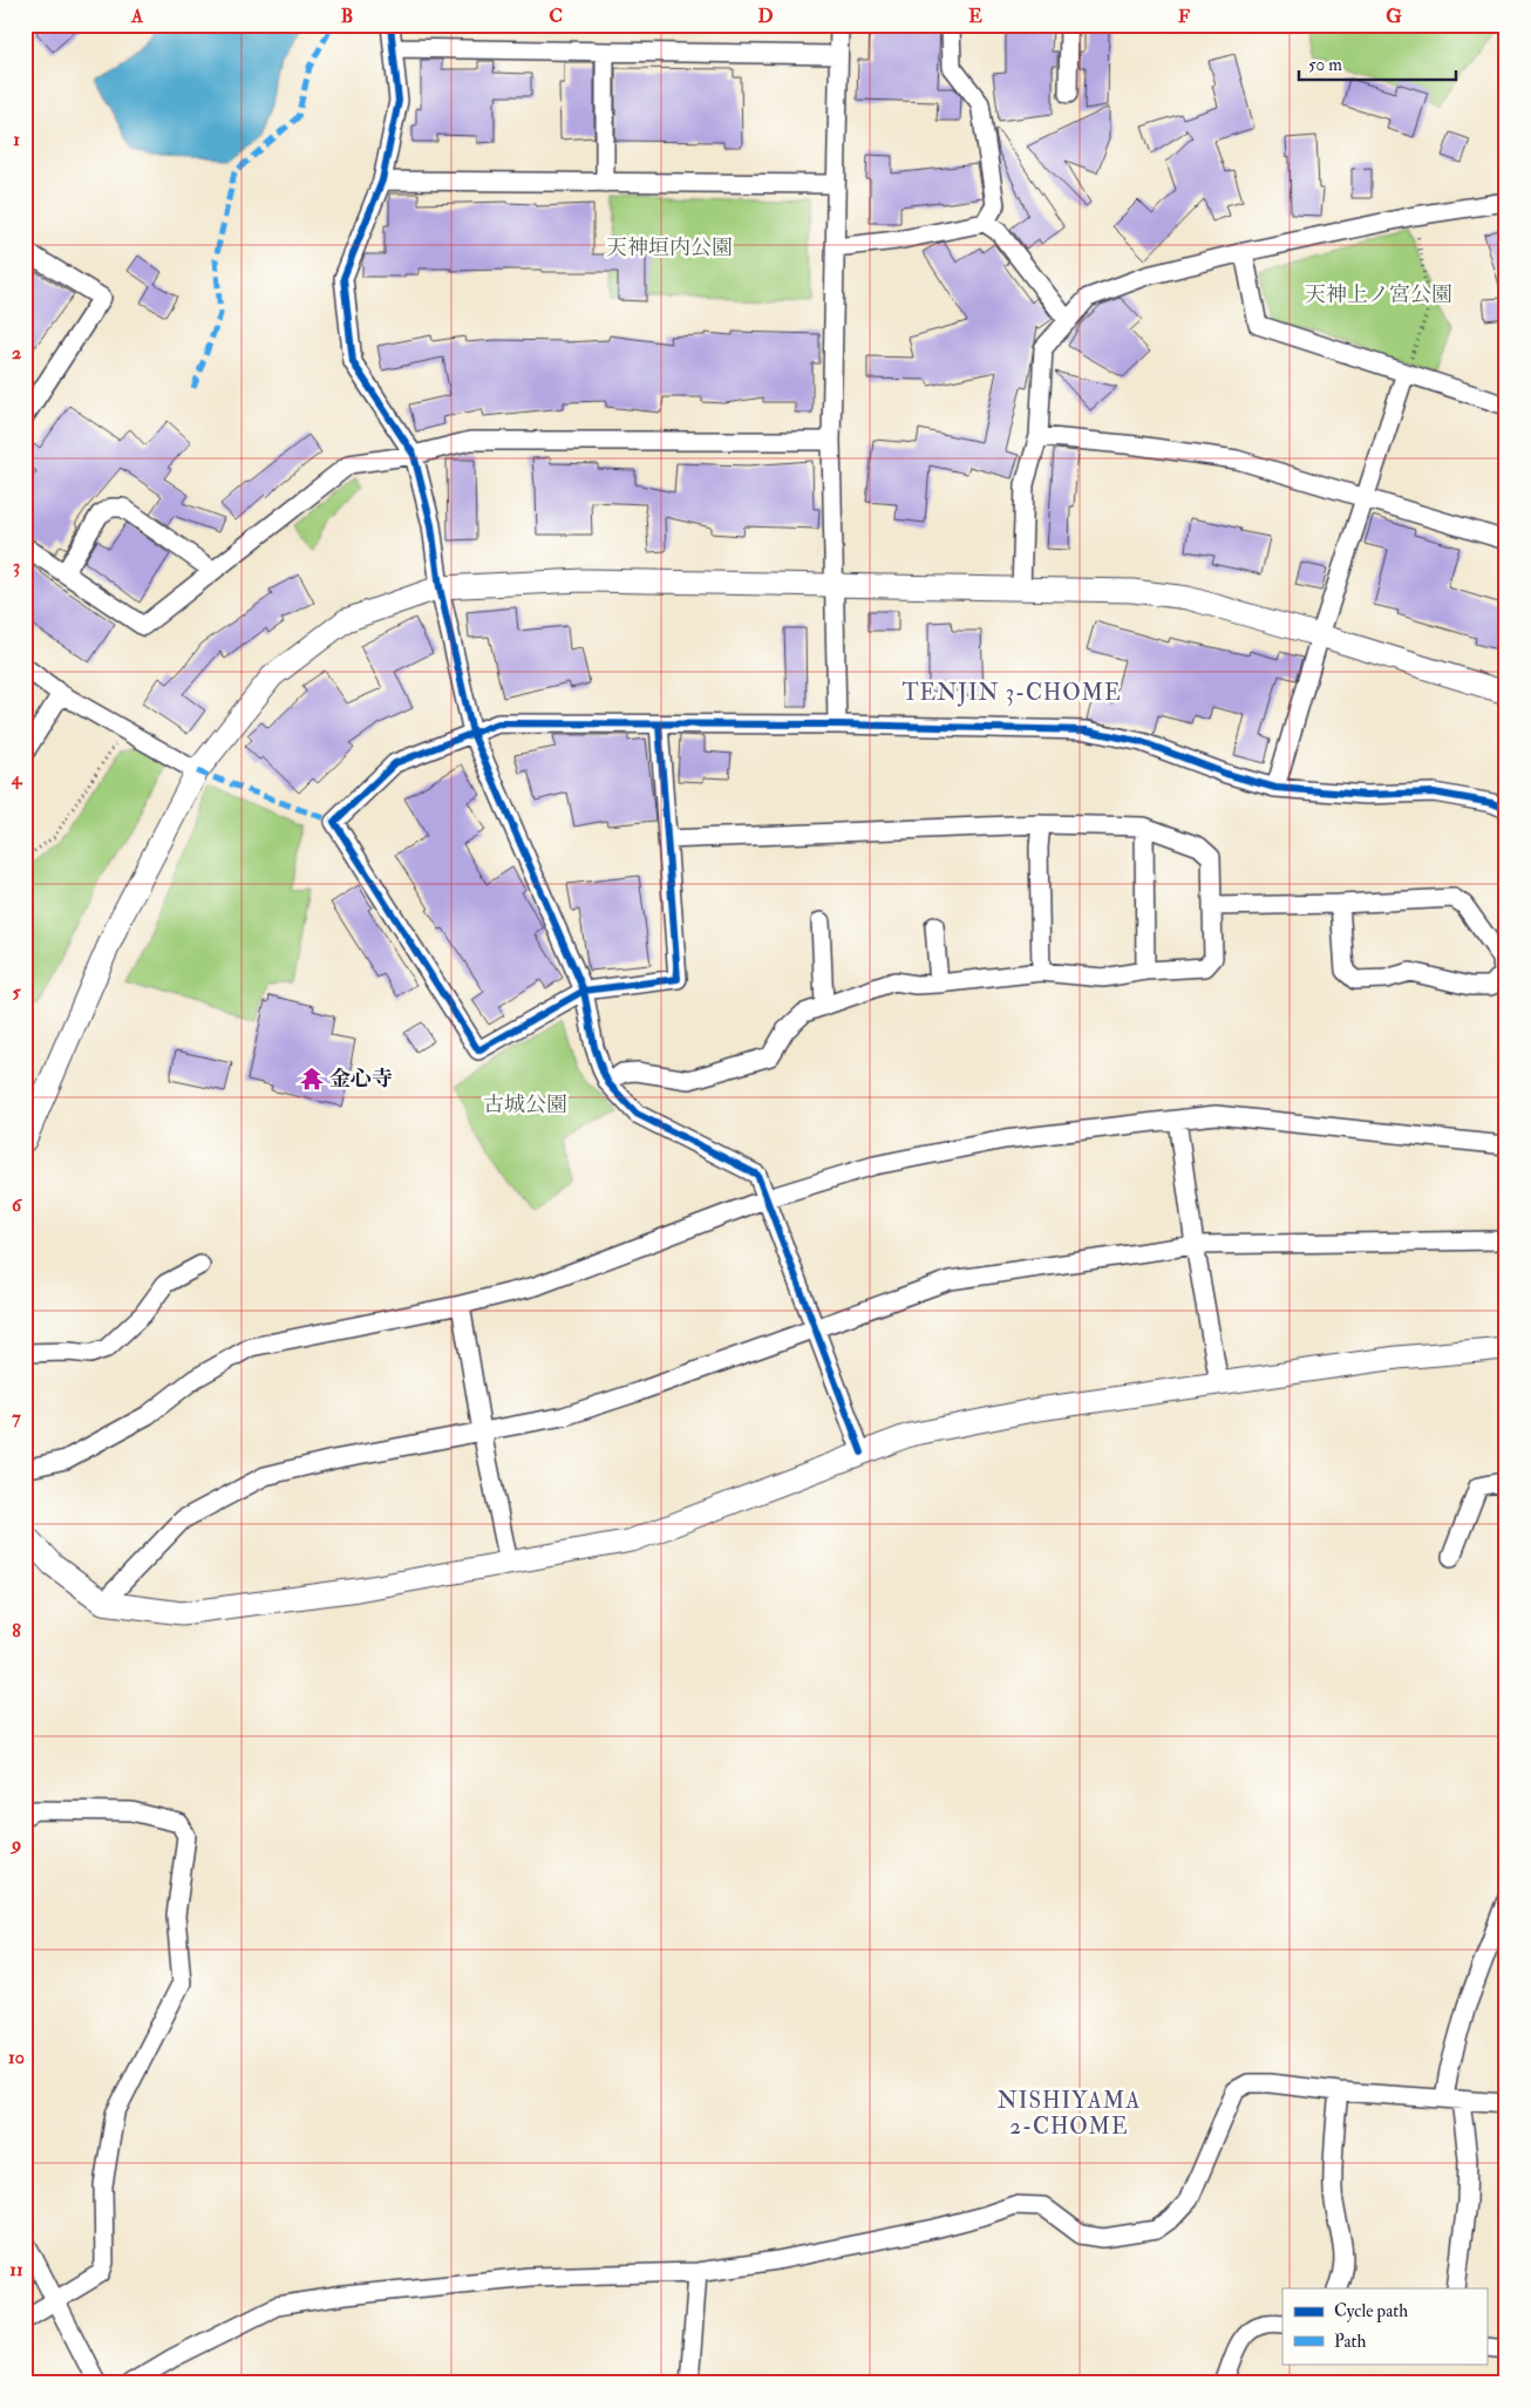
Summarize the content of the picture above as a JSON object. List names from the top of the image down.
{
  "districts": ["TENJIN 3-CHOME", "NISHIYAMA 2-CHOME"],
  "parks": ["天神垣内公園", "天神上ノ宮公園", "古城公園"],
  "places": {
    "temple": ["金心寺"]
  },
  "legend": ["Cycle path", "Path"],
  "scale_bar": "50 m",
  "grid": {
    "columns": [
      "A",
      "B",
      "C",
      "D",
      "E",
      "F",
      "G"
    ],
    "rows": [
      "1",
      "2",
      "3",
      "4",
      "5",
      "6",
      "7",
      "8",
      "9",
      "10",
      "11"
    ]
  }
}
